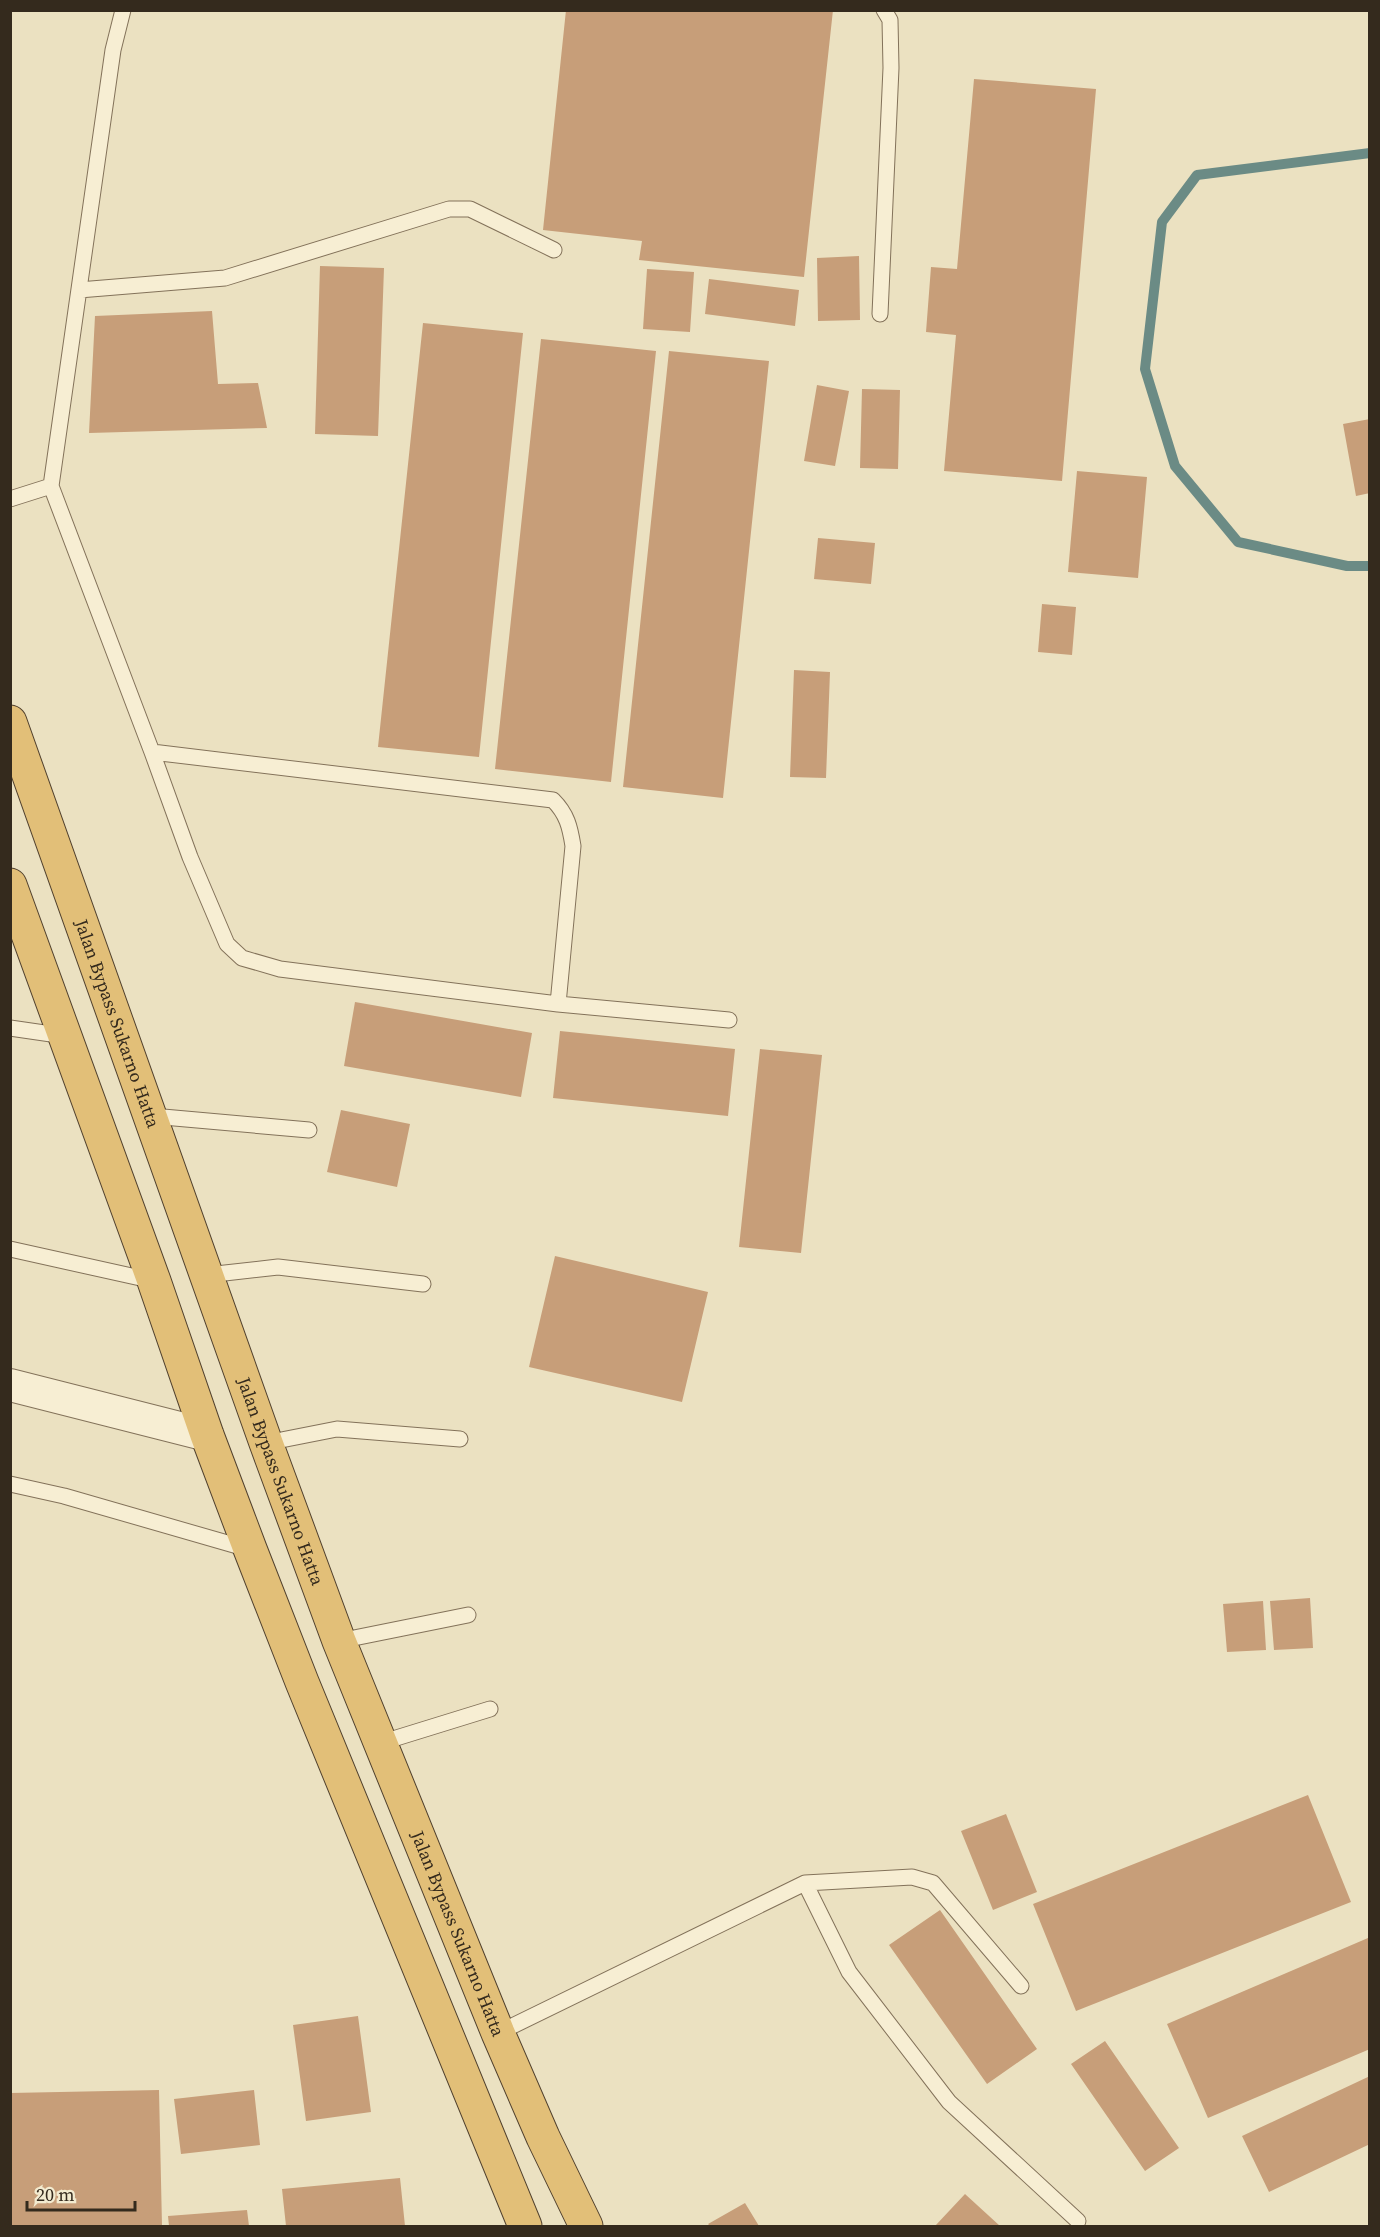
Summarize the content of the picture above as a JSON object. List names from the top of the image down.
{
  "streets": {
    "highway": ["Jalan Bypass Sukarno Hatta"]
  },
  "scale_bar": "20 m"
}
